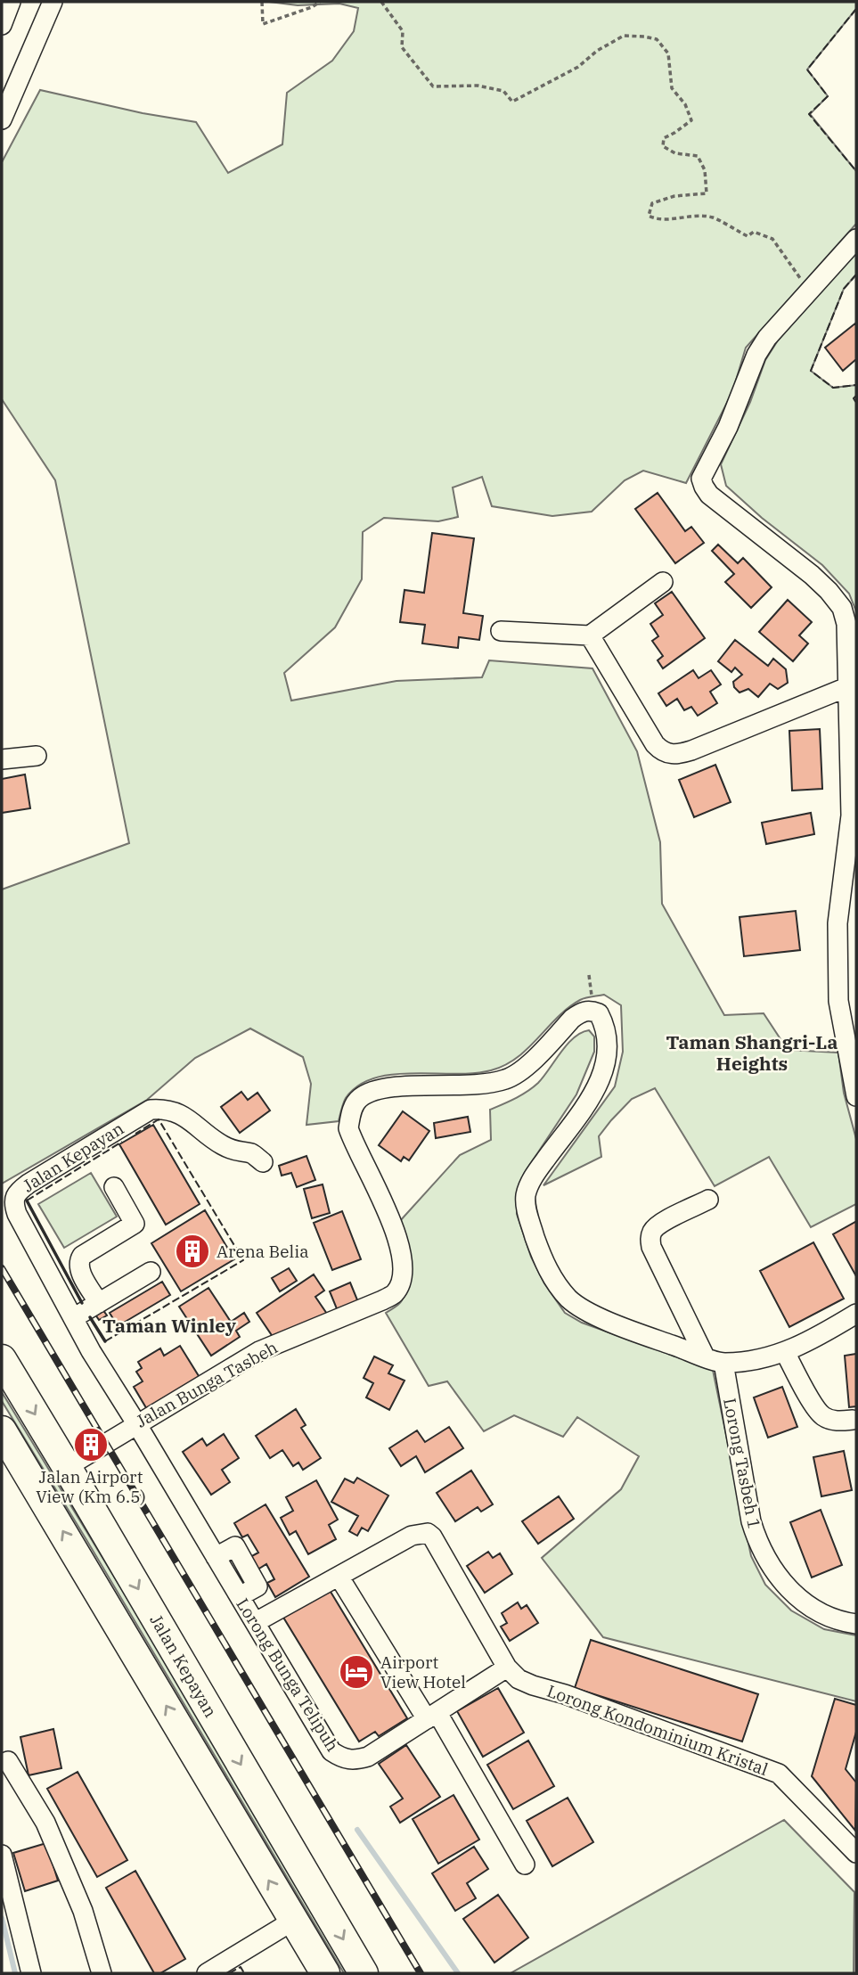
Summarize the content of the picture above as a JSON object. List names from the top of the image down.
{
  "streets": {
    "highway": ["Jalan Kepayan"],
    "street": [
      "Jalan Bunga Tasbeh",
      "Lorong Tasbeh 1",
      "Lorong Bunga Telipuh",
      "Lorong Kondominium Kristal"
    ]
  },
  "crossings": [
    ["Jalan Kepayan", "Jalan Bunga Tasbeh"],
    ["Jalan Kepayan", "Lorong Bunga Telipuh"],
    ["Jalan Bunga Tasbeh", "Lorong Tasbeh 1"],
    ["Jalan Bunga Tasbeh", "Lorong Bunga Telipuh"],
    ["Lorong Bunga Telipuh", "Lorong Kondominium Kristal"]
  ],
  "districts": ["Taman Shangri-La Heights", "Taman Winley"],
  "places": {
    "building": ["Arena Belia", "Jalan Airport View (Km 6.5)"],
    "hotel": ["Airport View Hotel"]
  }
}
